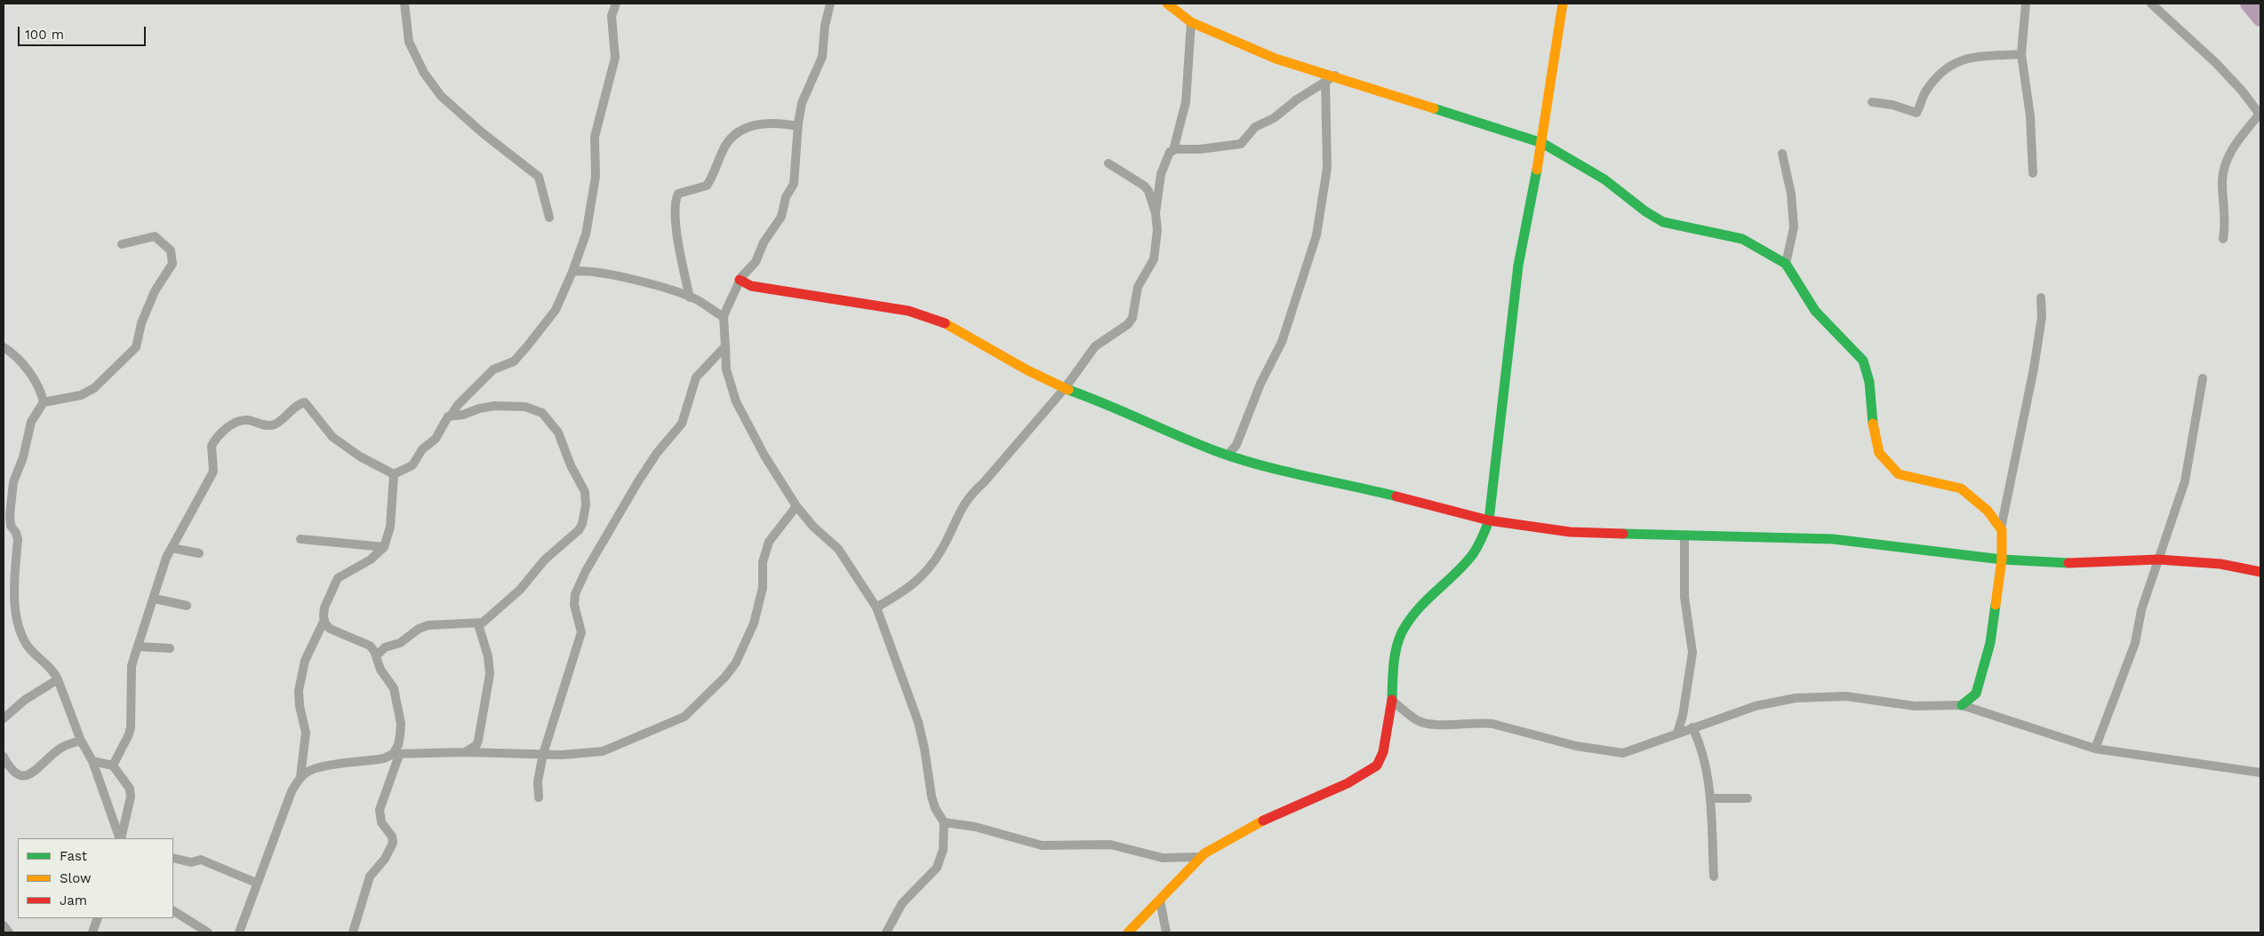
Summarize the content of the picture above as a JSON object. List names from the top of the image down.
{
  "legend": ["Fast", "Slow", "Jam"],
  "scale_bar": "100 m"
}
